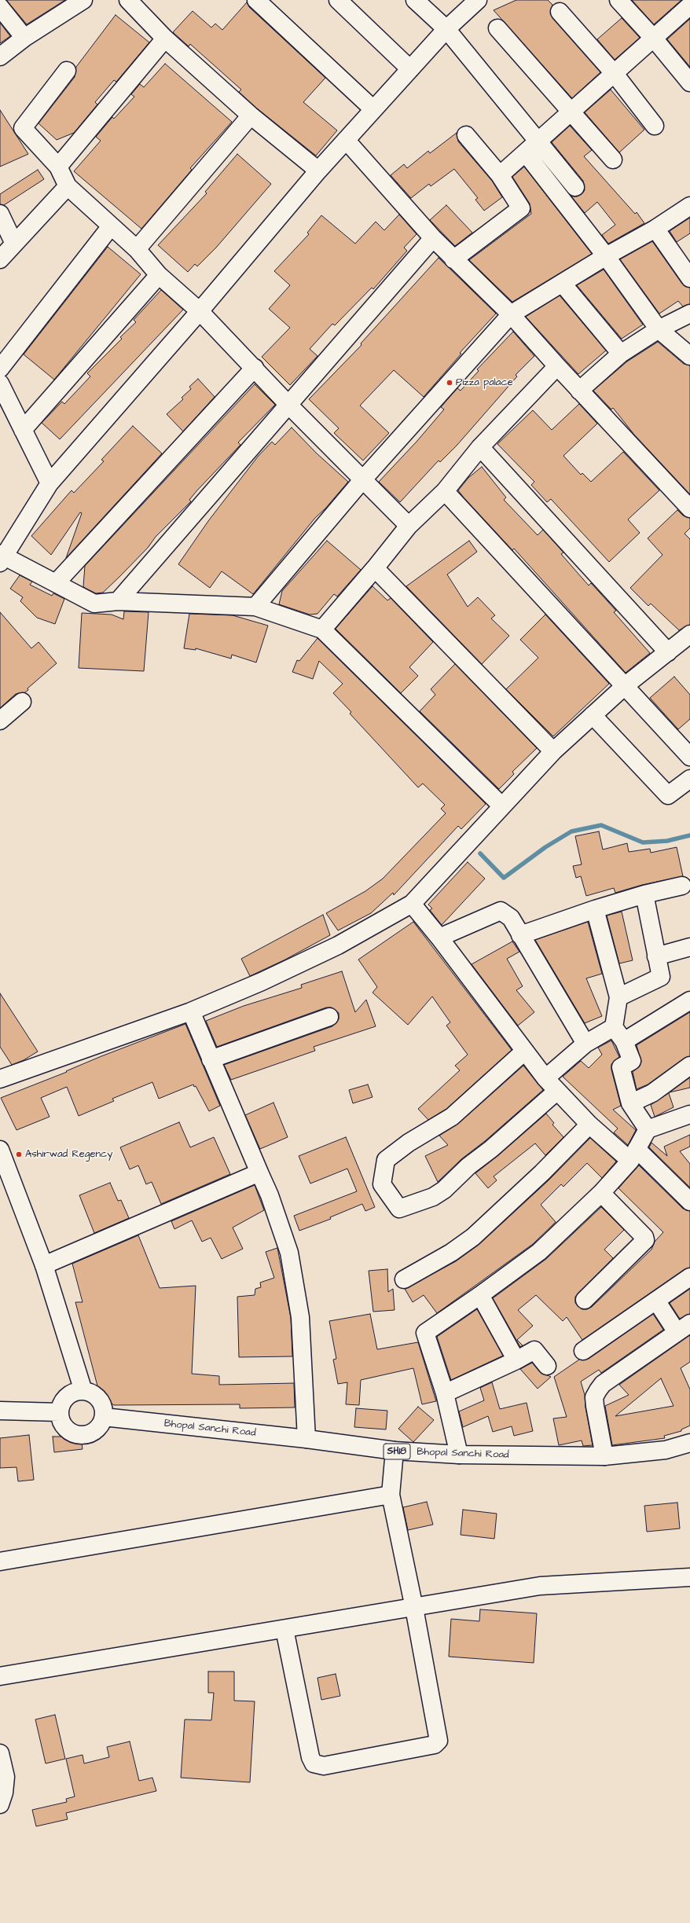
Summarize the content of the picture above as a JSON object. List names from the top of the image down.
{
  "streets": {
    "street": ["Bhopal Sanchi Road", "SH18"]
  },
  "places": ["Pizza palace", "Ashirwad Regency"]
}
